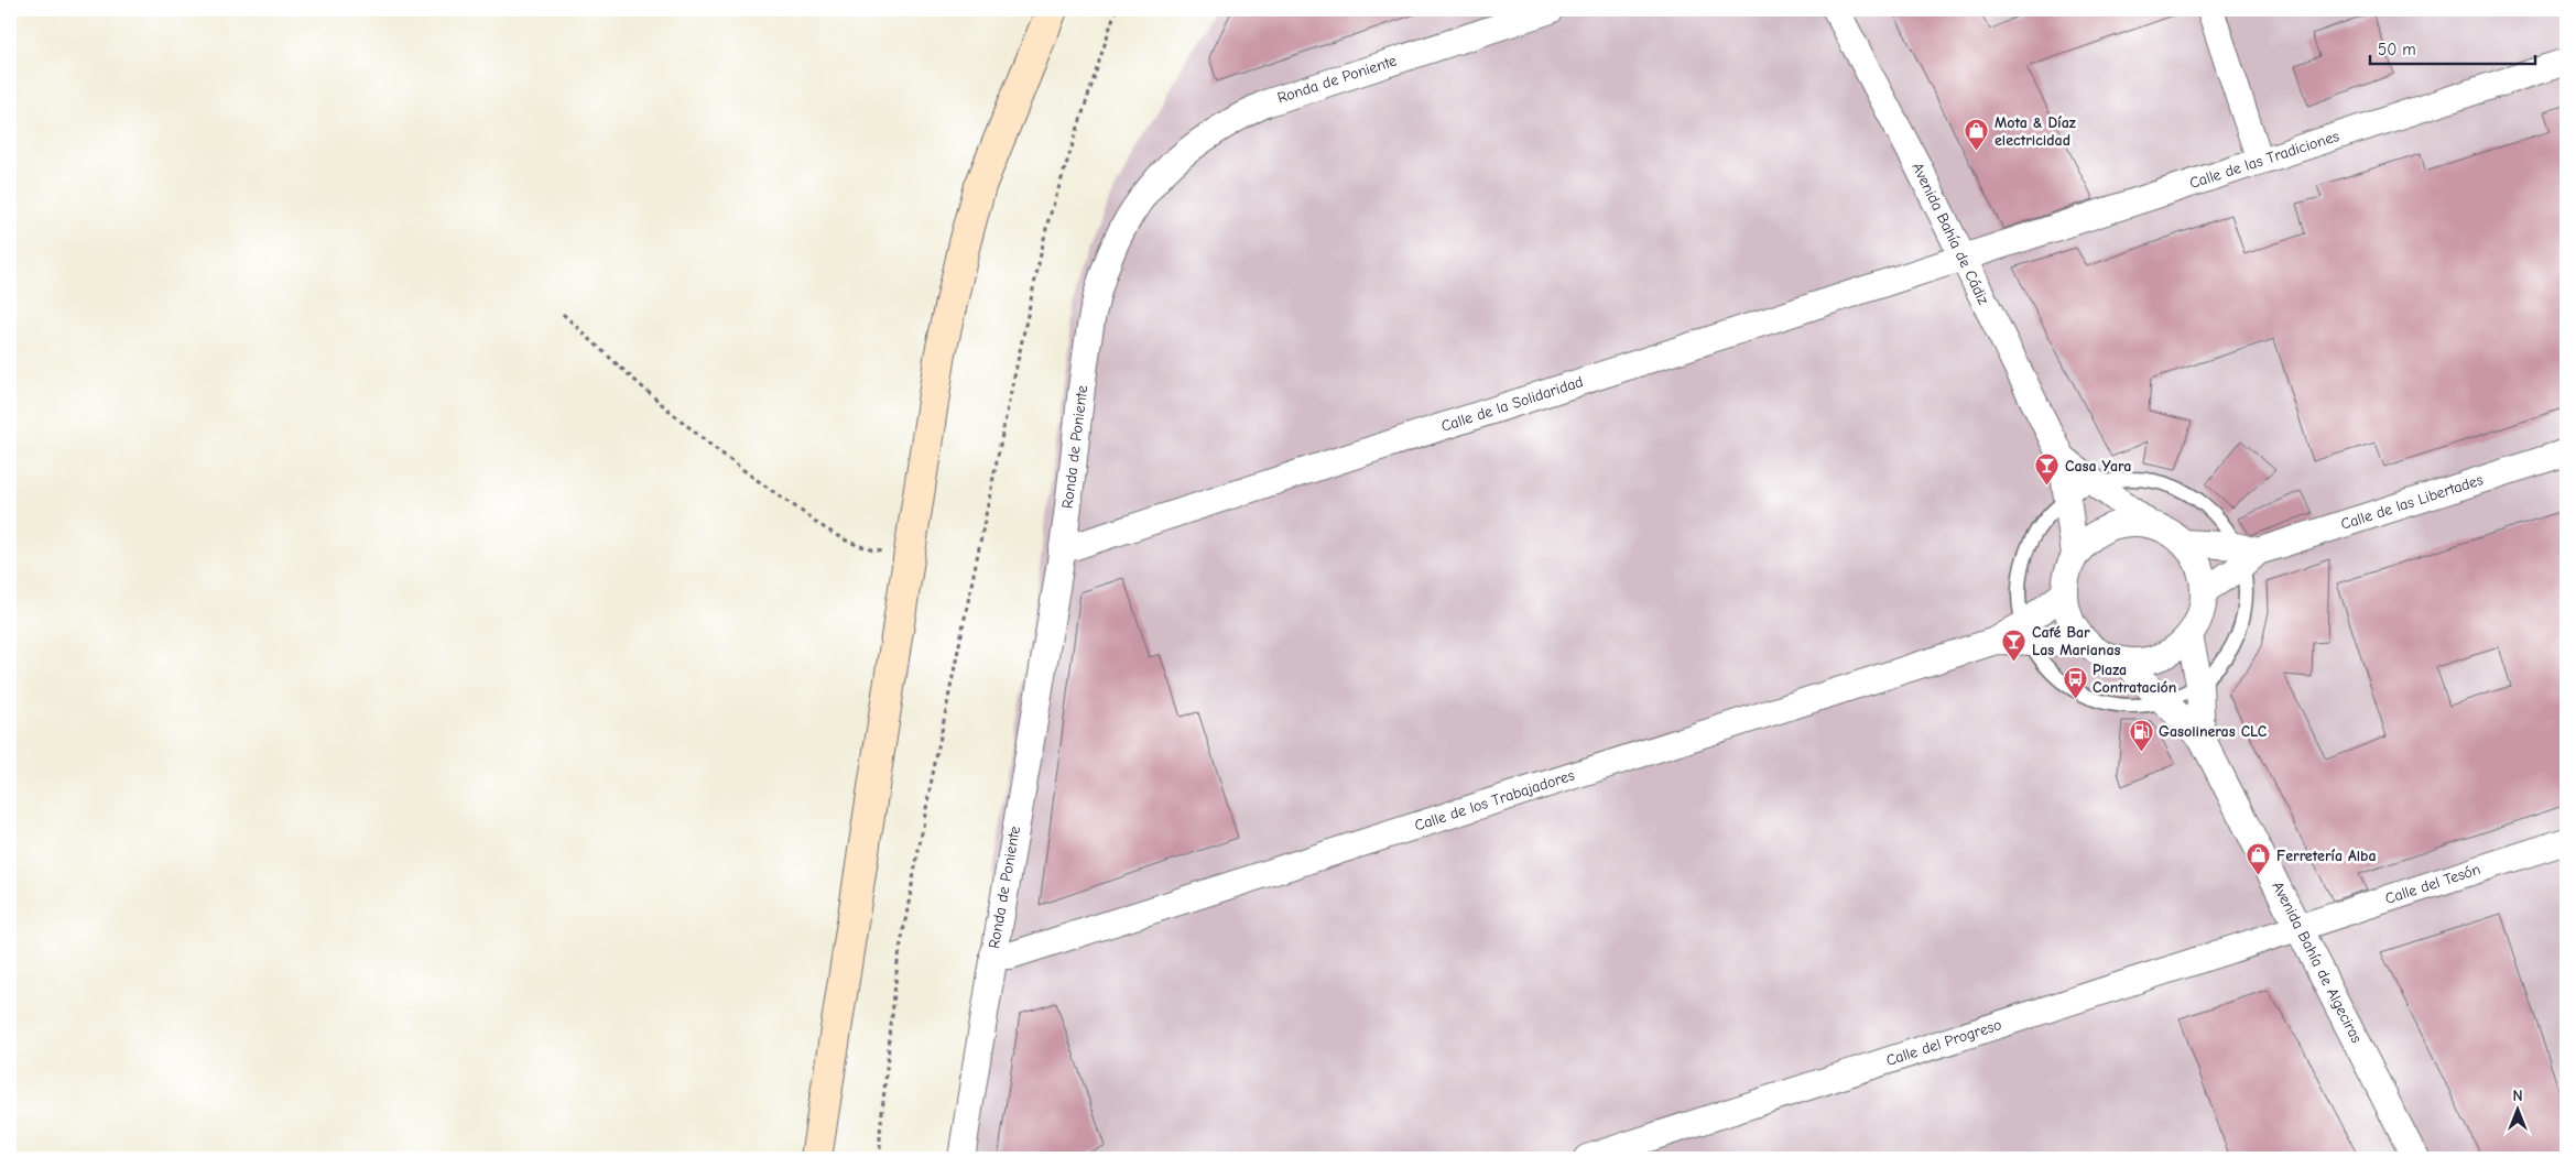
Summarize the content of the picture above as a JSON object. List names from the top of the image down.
{
  "streets": {
    "street": [
      "Ronda de Poniente",
      "Calle de las Tradiciones",
      "Avenida Bahía de Cádiz",
      "Calle de la Solidaridad",
      "Calle de las Libertades",
      "Calle de los Trabajadores",
      "Calle del Tesón",
      "Avenida Bahía de Algeciras",
      "Calle del Progreso"
    ]
  },
  "crossings": [
    ["Ronda de Poniente", "Calle de la Solidaridad"],
    ["Ronda de Poniente", "Calle de los Trabajadores"],
    ["Calle de las Tradiciones", "Avenida Bahía de Cádiz"],
    ["Calle de las Tradiciones", "Calle de la Solidaridad"],
    ["Avenida Bahía de Cádiz", "Calle de la Solidaridad"],
    ["Avenida Bahía de Cádiz", "Calle de las Libertades"],
    ["Avenida Bahía de Cádiz", "Calle de los Trabajadores"],
    ["Avenida Bahía de Cádiz", "Avenida Bahía de Algeciras"],
    ["Calle de las Libertades", "Calle de los Trabajadores"],
    ["Calle de las Libertades", "Avenida Bahía de Algeciras"],
    ["Calle de los Trabajadores", "Avenida Bahía de Algeciras"],
    ["Calle del Tesón", "Avenida Bahía de Algeciras"],
    ["Calle del Tesón", "Calle del Progreso"],
    ["Avenida Bahía de Algeciras", "Calle del Progreso"]
  ],
  "places": {
    "shop": ["Mota & Díaz electricidad", "Ferretería Alba"],
    "bar": ["Casa Yara", "Café Bar Las Marianas"],
    "bus stop": ["Plaza Contratación"],
    "fuel station": ["Gasolineras CLC"]
  },
  "scale_bar": "50 m",
  "north": "top"
}
